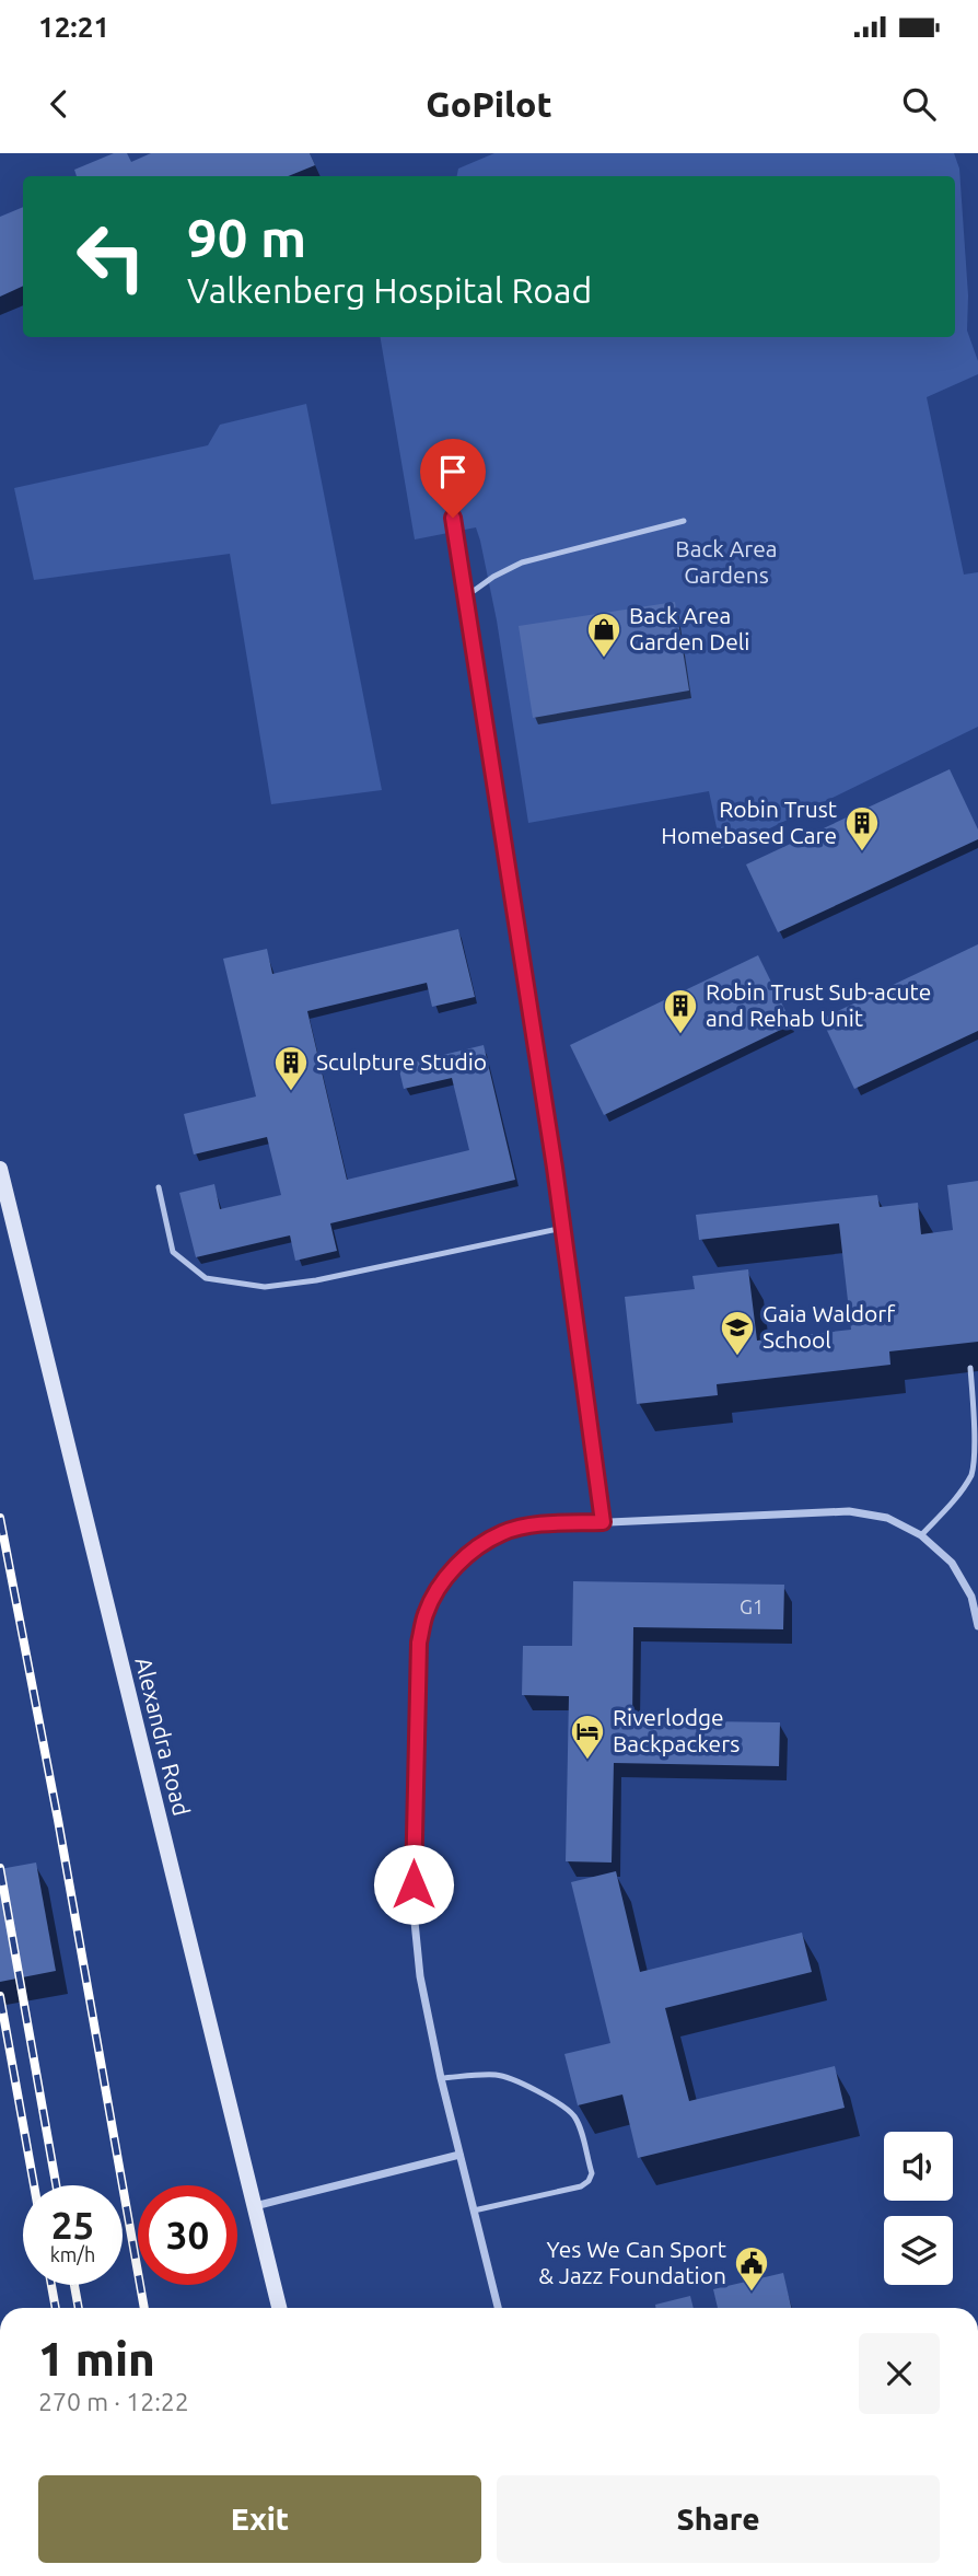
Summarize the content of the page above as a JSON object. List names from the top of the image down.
{
  "streets": {
    "street": ["Alexandra Road"]
  },
  "parks": ["Back Area Gardens"],
  "places": {
    "shop": ["Back Area Garden Deli"],
    "building": ["Robin Trust Homebased Care", "Robin Trust Sub-acute and Rehab Unit", "Sculpture Studio"],
    "school or university": ["Gaia Waldorf School"],
    "hotel": ["Riverlodge Backpackers"],
    "public building": ["Yes We Can Sport & Jazz Foundation"]
  },
  "house_numbers": ["G1"],
  "page": {
    "status": "12:21",
    "header": "GoPilot",
    "turn": ["90 m", "Valkenberg Hospital Road"],
    "speed": "25 km/h",
    "limit": "30",
    "heading": ["1 min", "270 m · 12:22"],
    "buttons": ["Exit", "Share"]
  }
}
